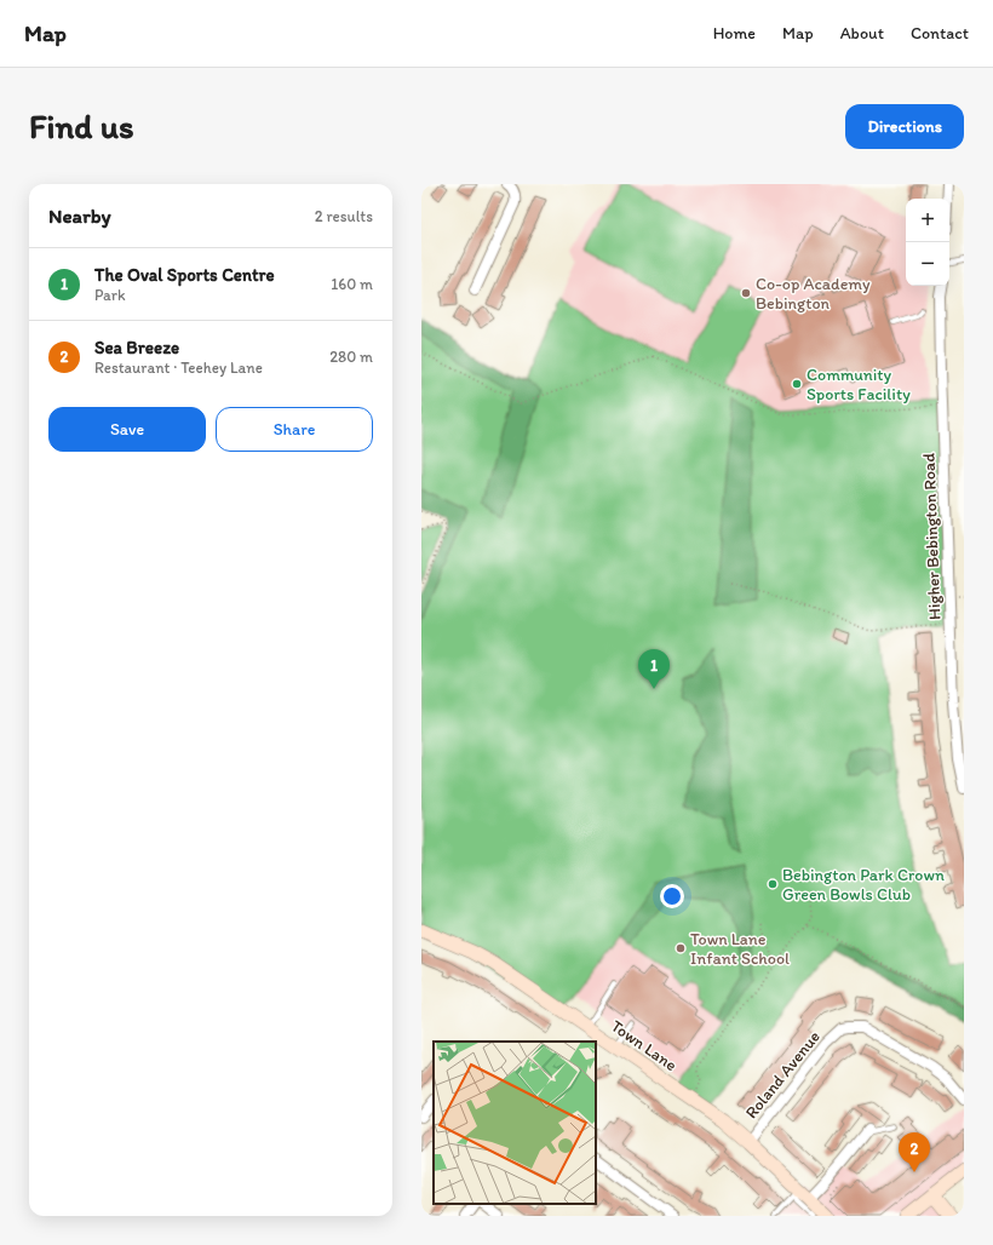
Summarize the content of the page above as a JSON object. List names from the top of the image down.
{
  "streets": {
    "main road": ["Town Lane"],
    "street": ["Higher Bebington Road", "Roland Avenue"]
  },
  "crossings": [
    ["Town Lane", "Roland Avenue"]
  ],
  "places": [
    "Co-op Academy Bebington",
    "Community Sports Facility",
    "Bebington Park Crown Green Bowls Club",
    "Town Lane Infant School"
  ],
  "page": {
    "header": "Map",
    "nav": [
      "Home",
      "Map",
      "About",
      "Contact"
    ],
    "buttons": [
      "Directions",
      ["Save", "Share"]
    ],
    "title": "Find us",
    "heading": ["Nearby", "2 results"],
    "map_buttons": ["+", "−"],
    "list": [
      {
        "mark": "1",
        "name": "The Oval Sports Centre",
        "note": "Park",
        "value": "160 m"
      },
      {
        "mark": "2",
        "name": "Sea Breeze",
        "note": "Restaurant · Teehey Lane",
        "value": "280 m"
      }
    ],
    "pins": ["1", "2"]
  }
}
